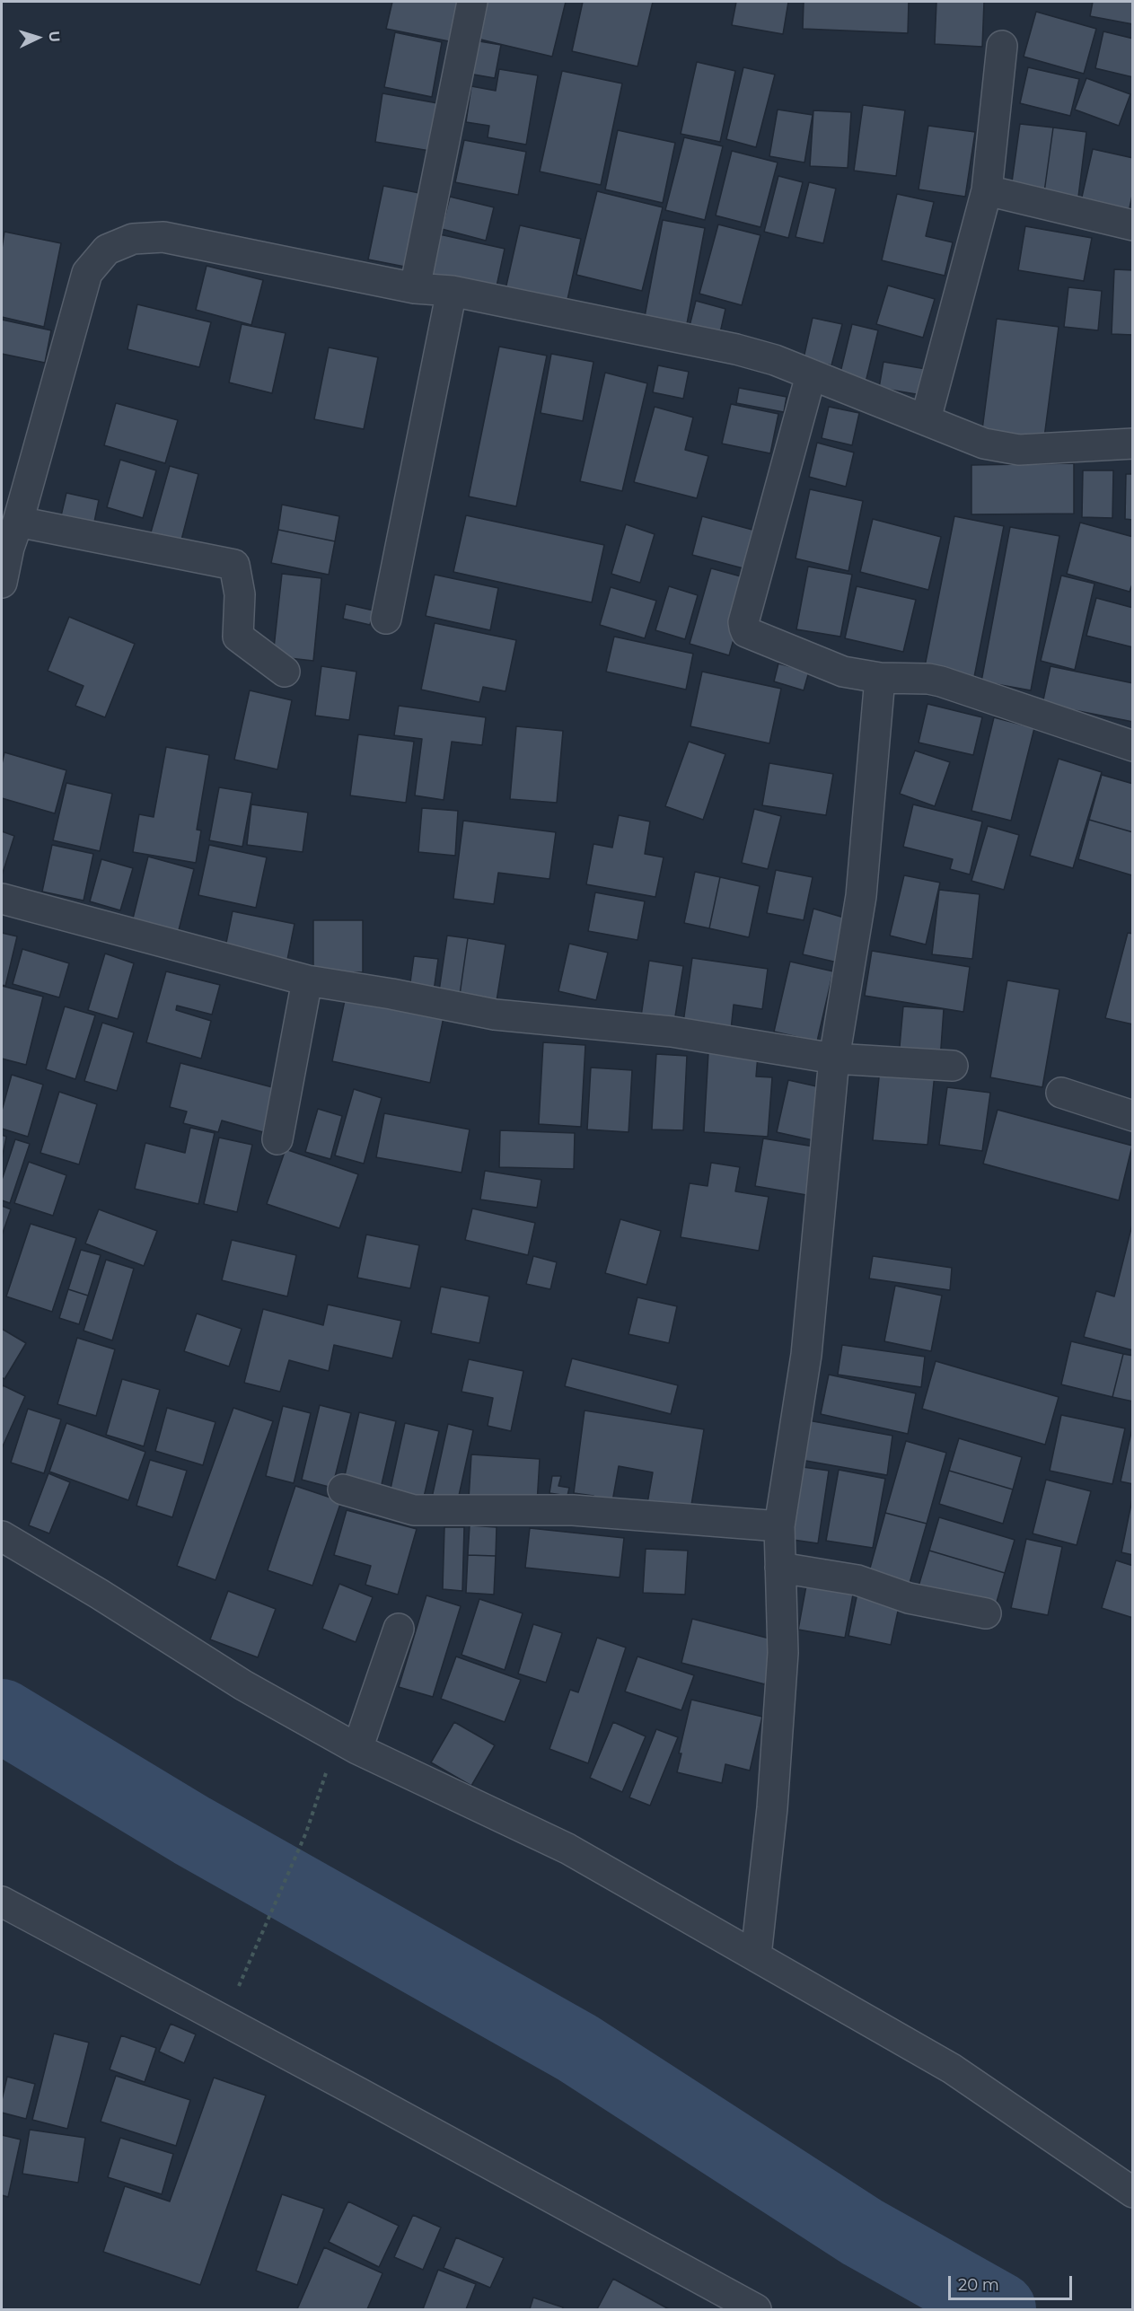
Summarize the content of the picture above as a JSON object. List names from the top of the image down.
{
  "scale_bar": "20 m",
  "north": "right"
}
